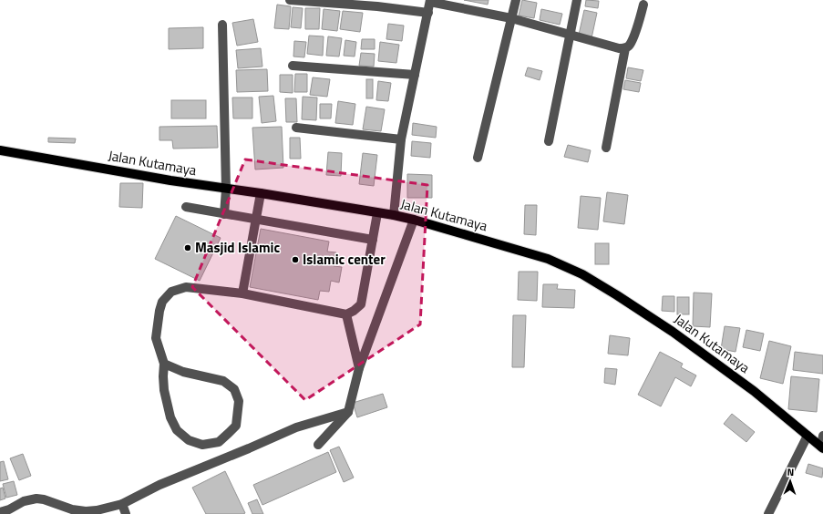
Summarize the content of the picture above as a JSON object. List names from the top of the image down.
{
  "streets": {
    "main road": ["Jalan Kutamaya"]
  },
  "places": ["Masjid Islamic", "Islamic center"],
  "north": "top"
}
